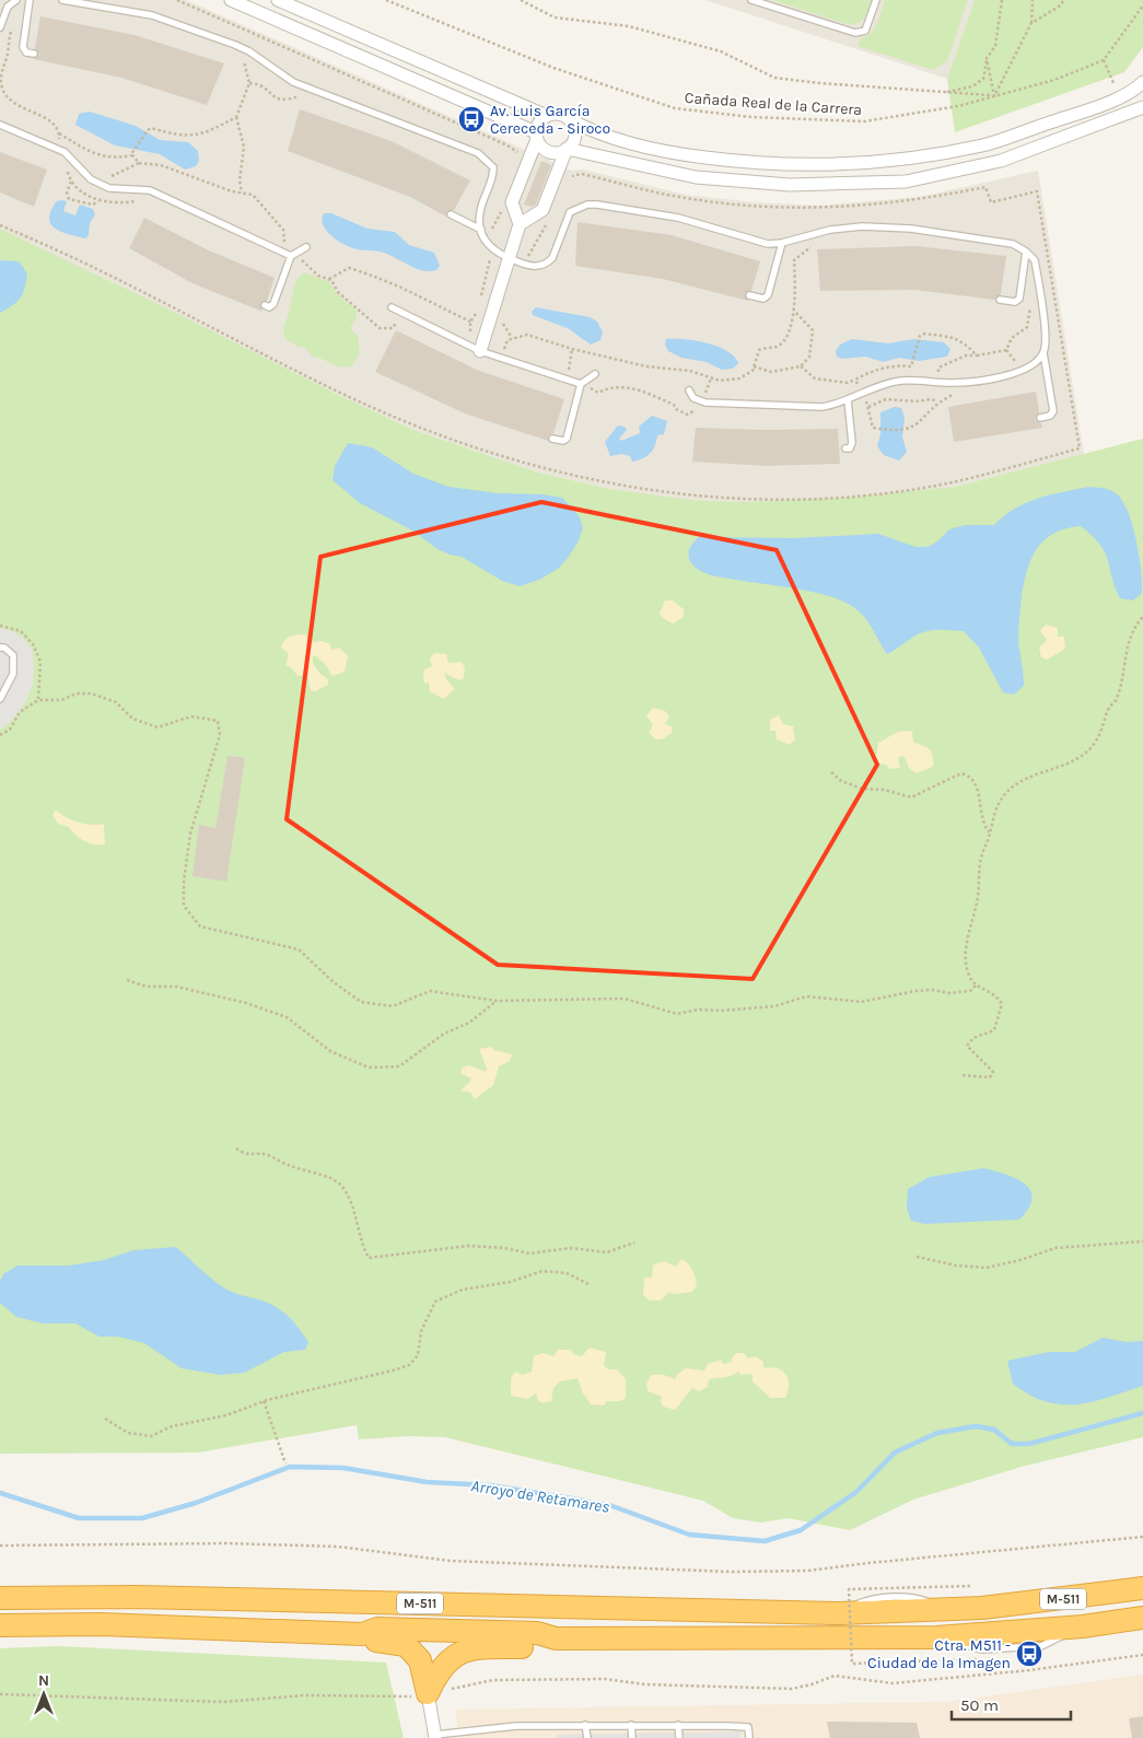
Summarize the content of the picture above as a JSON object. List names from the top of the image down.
{
  "streets": {
    "highway": ["M-511"],
    "path": ["Cañada Real de la Carrera"]
  },
  "water": ["Arroyo de Retamares"],
  "places": {
    "bus stop": ["Av. Luis García Cereceda - Siroco", "Ctra. M511 - Ciudad de la Imagen"]
  },
  "scale_bar": "50 m",
  "north": "top"
}
